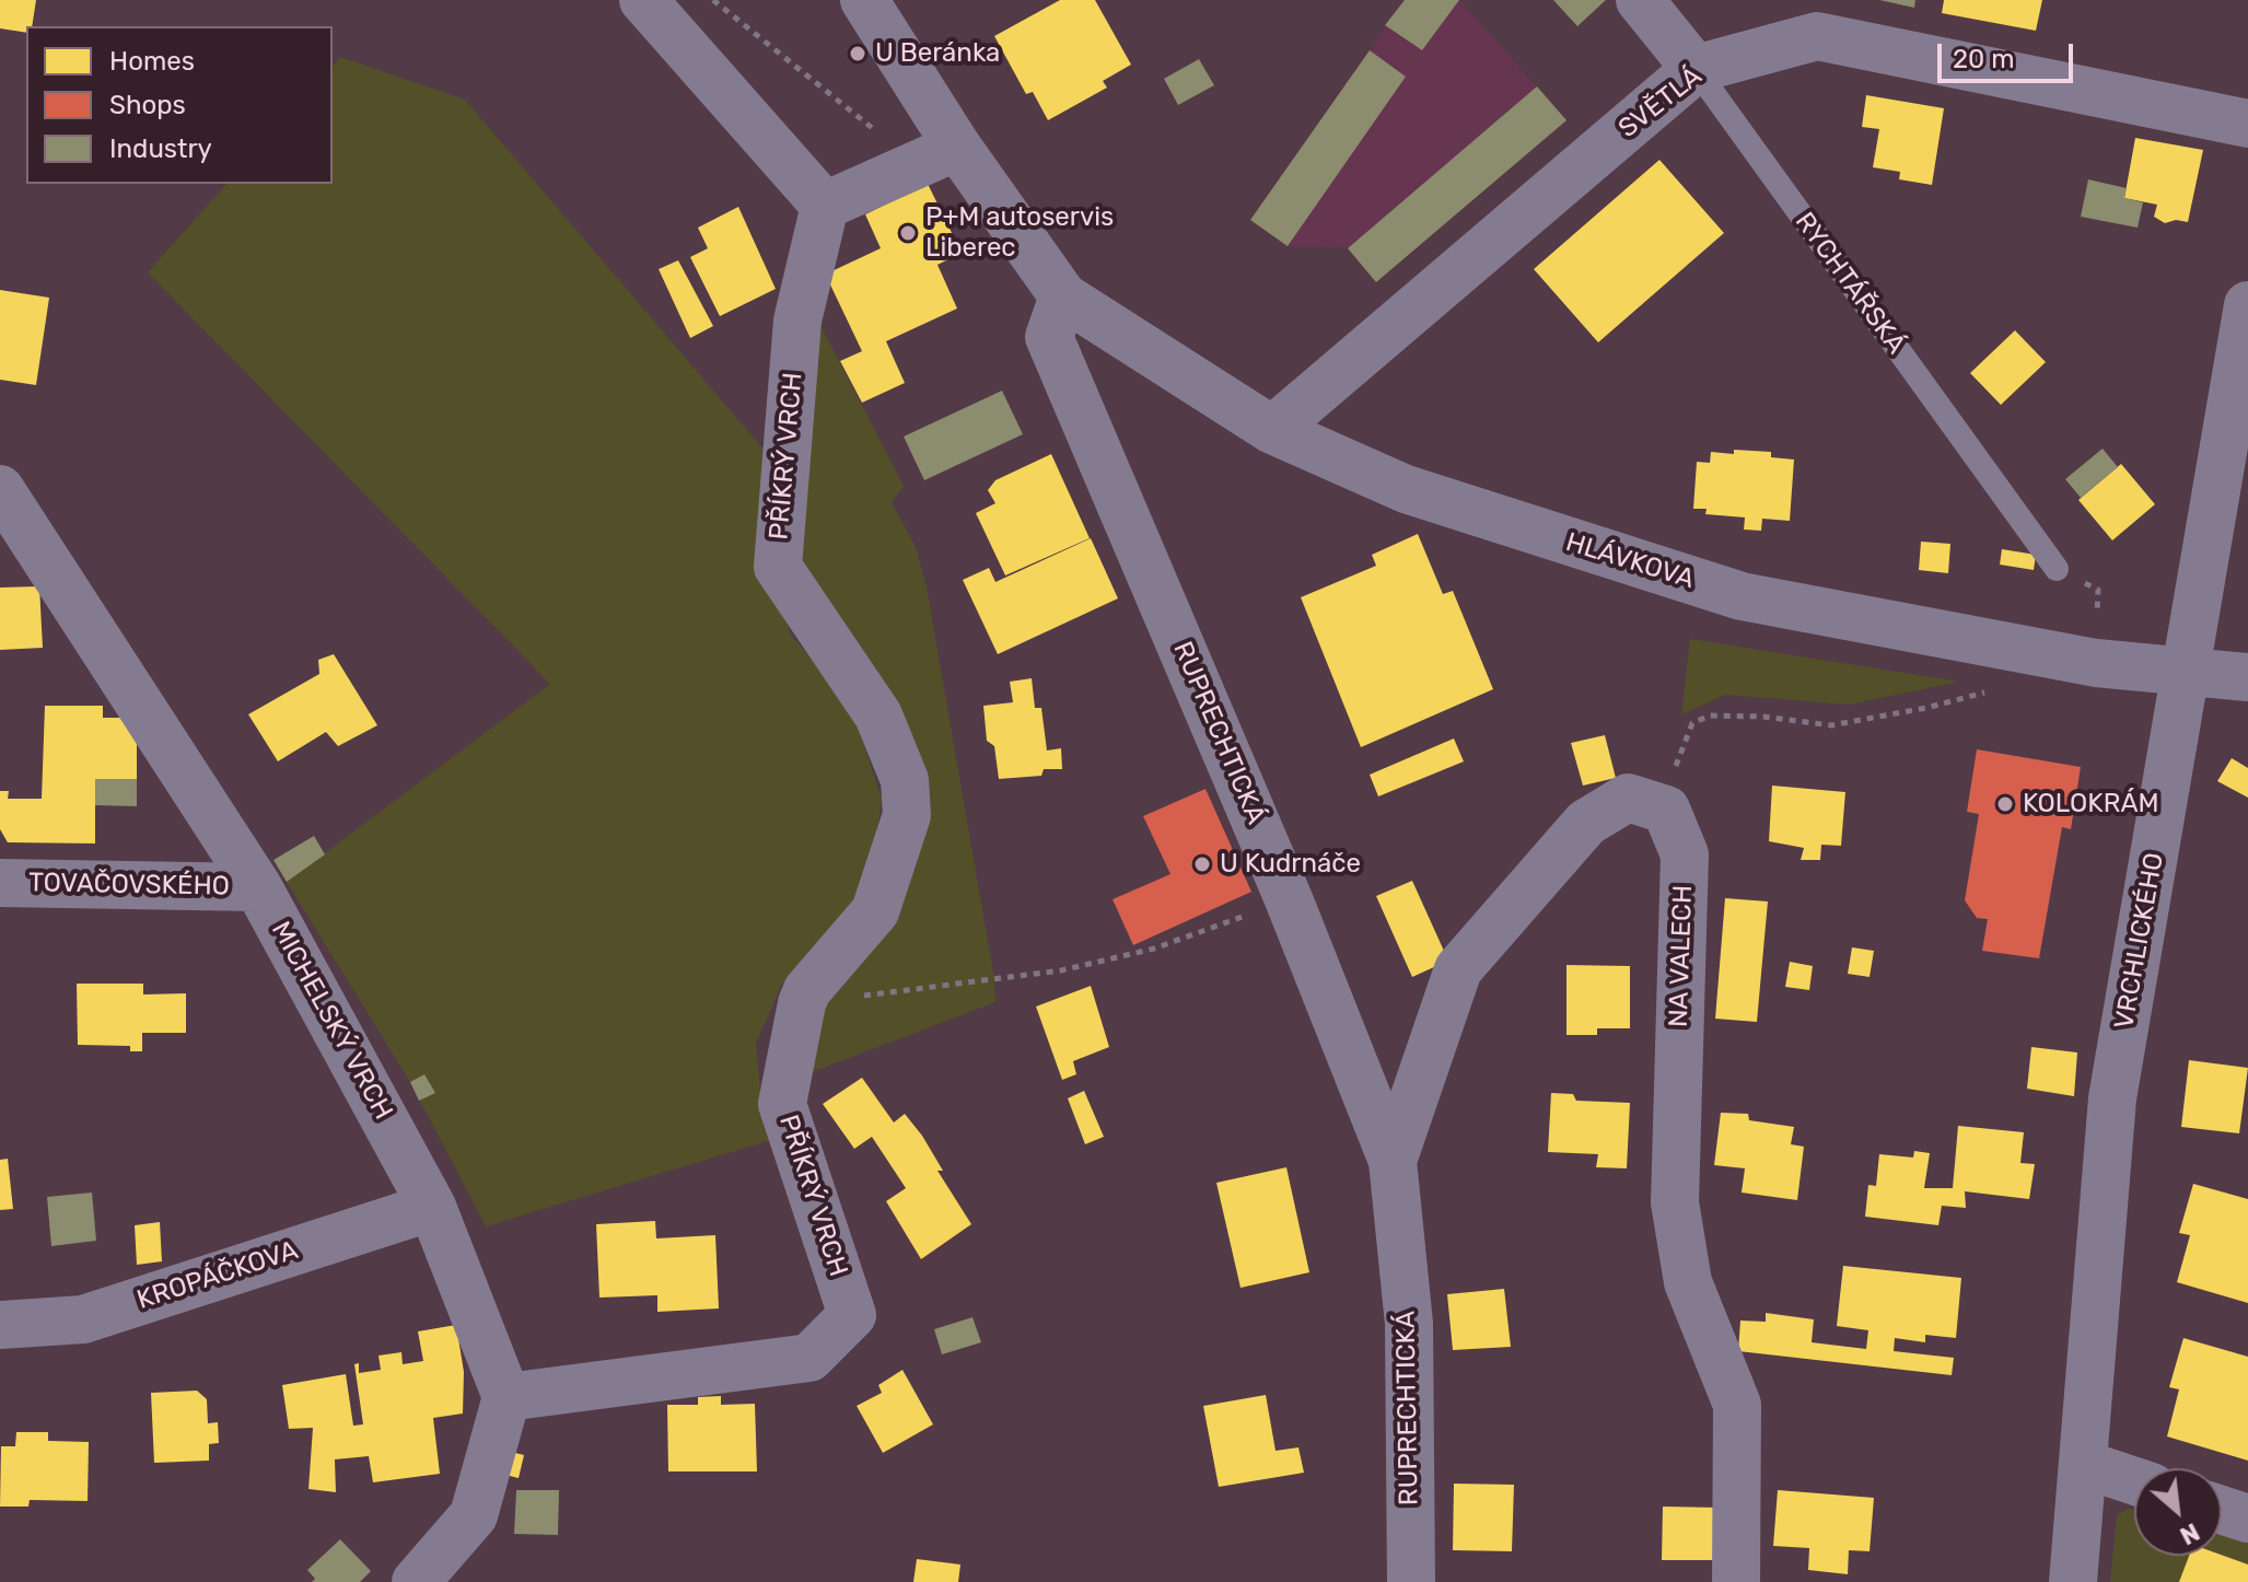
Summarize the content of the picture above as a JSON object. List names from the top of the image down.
{
  "streets": {
    "street": [
      "SVĚTLÁ",
      "RYCHTÁŘSKÁ",
      "PŘÍKRÝ VRCH",
      "HLÁVKOVA",
      "RUPRECHTICKÁ",
      "TOVAČOVSKÉHO",
      "VRCHLICKÉHO",
      "NA VALECH",
      "MICHELSKÝ VRCH",
      "KROPÁČKOVA"
    ]
  },
  "crossings": [
    ["SVĚTLÁ", "RYCHTÁŘSKÁ"],
    ["SVĚTLÁ", "HLÁVKOVA"],
    ["PŘÍKRÝ VRCH", "MICHELSKÝ VRCH"],
    ["HLÁVKOVA", "RUPRECHTICKÁ"],
    ["HLÁVKOVA", "VRCHLICKÉHO"],
    ["TOVAČOVSKÉHO", "MICHELSKÝ VRCH"],
    ["MICHELSKÝ VRCH", "KROPÁČKOVA"]
  ],
  "places": [
    "U Beránka",
    "P+M autoservis Liberec",
    "KOLOKRÁM",
    "U Kudrnáče"
  ],
  "legend": ["Homes", "Shops", "Industry"],
  "scale_bar": "20 m",
  "north": "bottom right"
}
